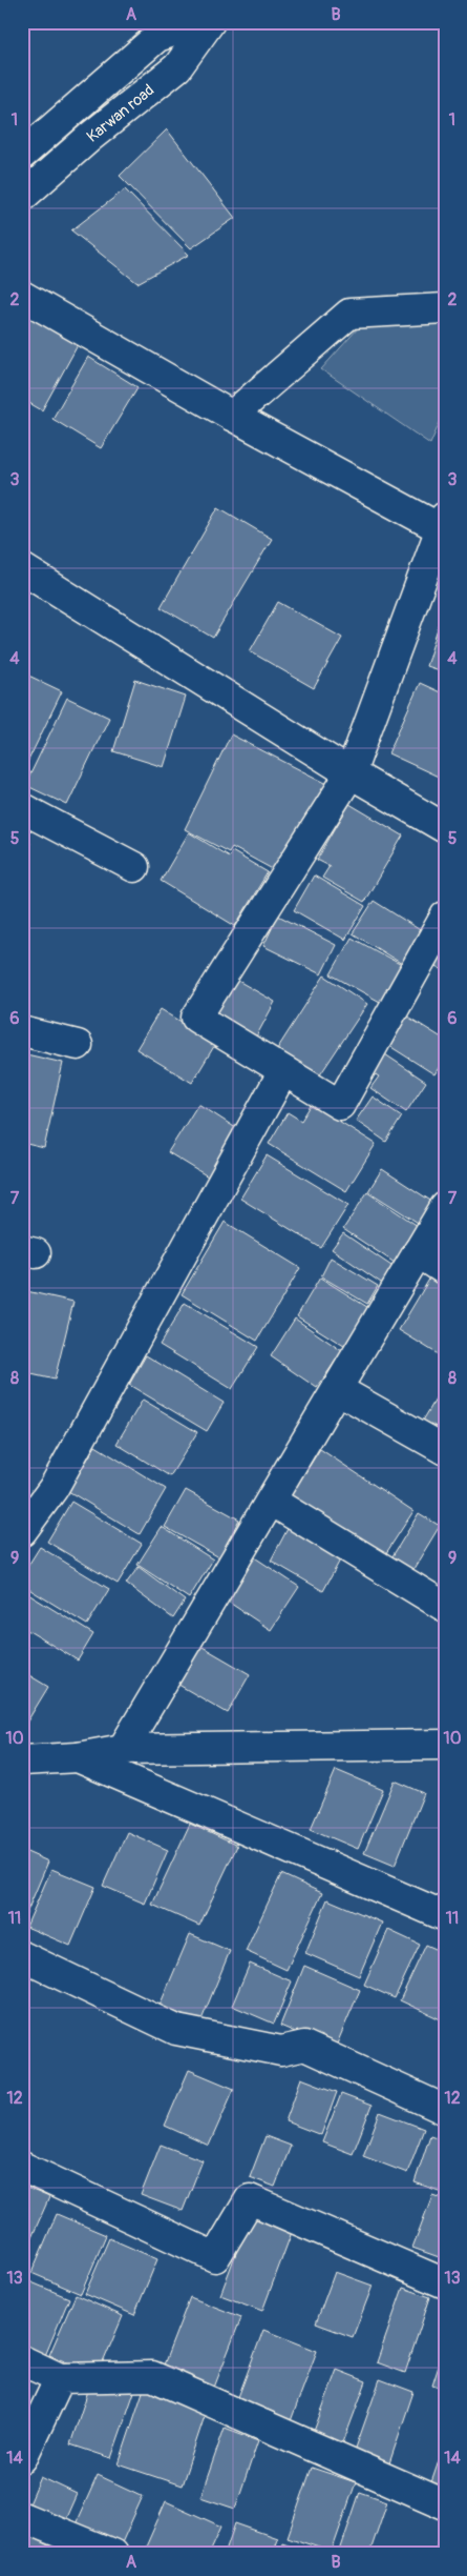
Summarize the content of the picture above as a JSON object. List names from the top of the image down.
{
  "streets": {
    "street": ["Karwan road"]
  },
  "grid": {
    "columns": ["A", "B"],
    "rows": [
      "1",
      "2",
      "3",
      "4",
      "5",
      "6",
      "7",
      "8",
      "9",
      "10",
      "11",
      "12",
      "13",
      "14"
    ]
  }
}
